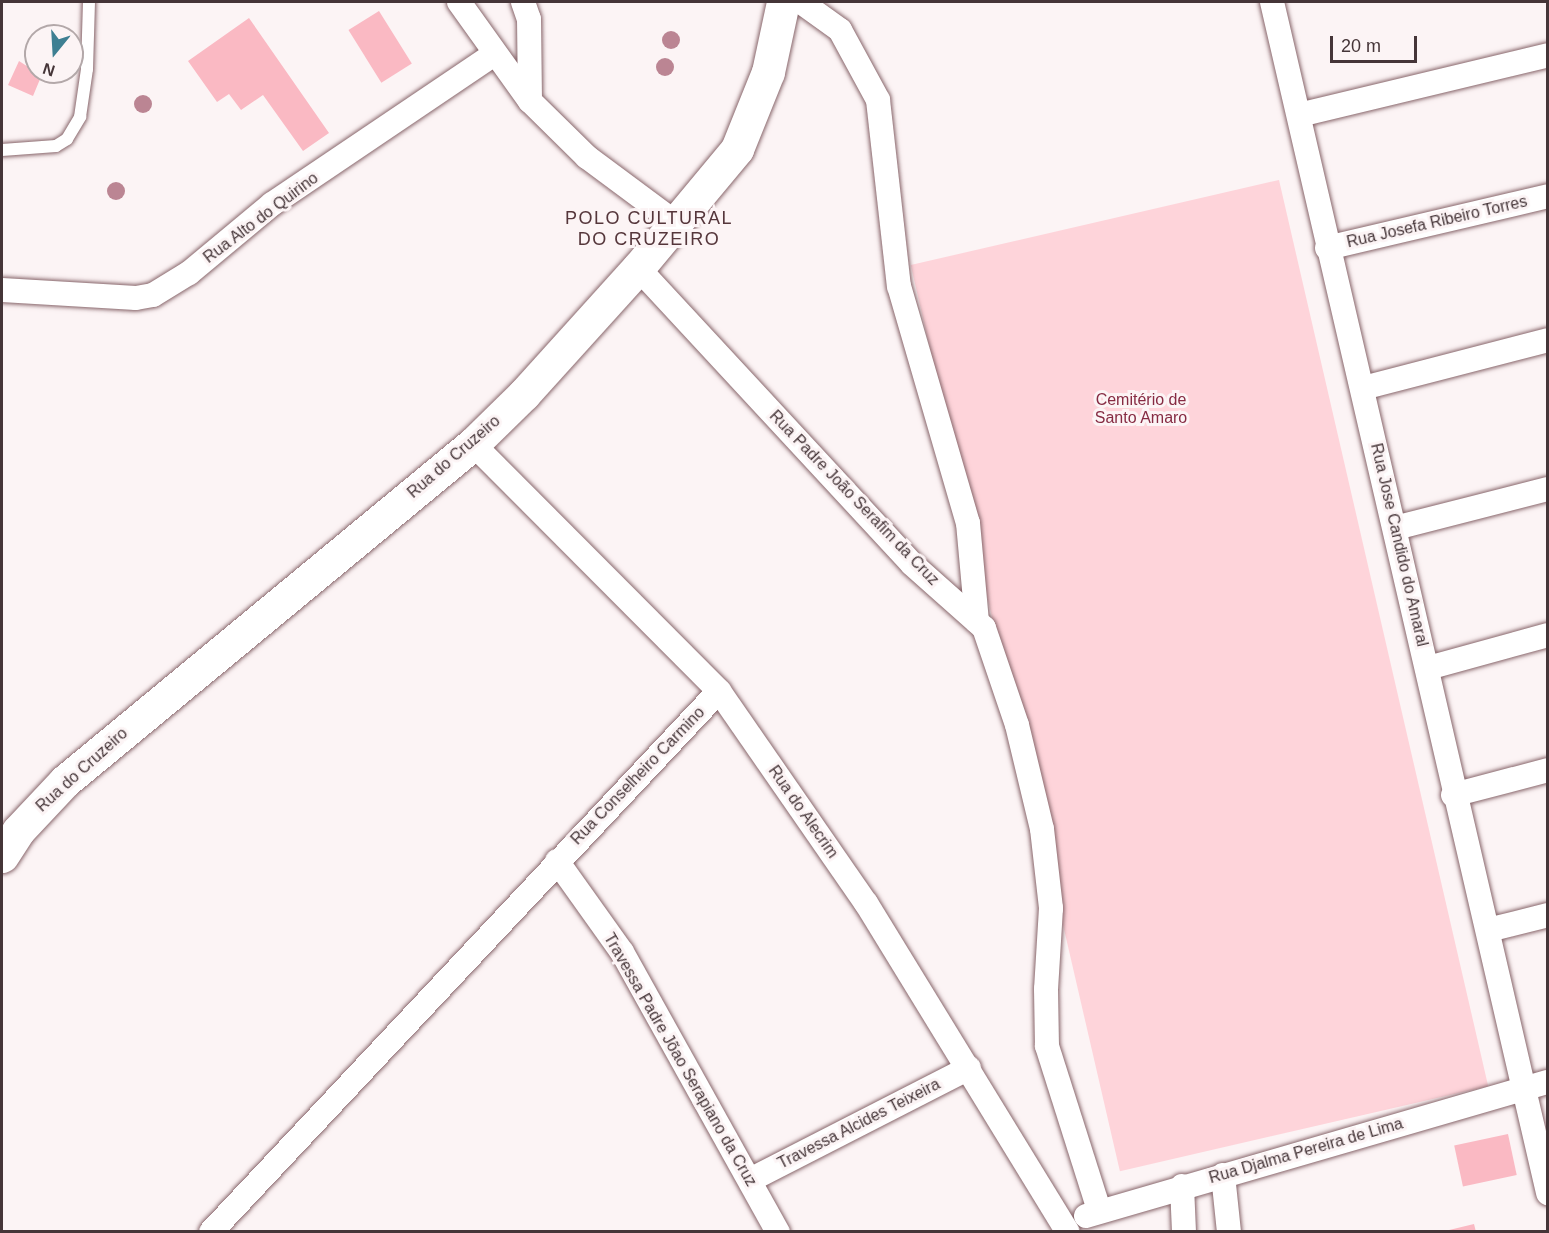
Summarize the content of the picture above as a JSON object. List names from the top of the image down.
{
  "streets": {
    "main road": ["Rua do Cruzeiro"],
    "street": [
      "Rua Alto do Quirino",
      "Rua Josefa Ribeiro Torres",
      "Rua Padre João Serafim da Cruz",
      "Rua Jose Candido do Amaral",
      "Rua Conselheiro Carmino",
      "Rua do Alecrim",
      "Travessa Padre Jõao Serapiano da Cruz",
      "Travessa Alcides Teixeira",
      "Rua Djalma Pereira de Lima"
    ]
  },
  "crossings": [
    ["Rua Josefa Ribeiro Torres", "Rua Jose Candido do Amaral"],
    ["Rua do Cruzeiro", "Rua Padre João Serafim da Cruz"],
    ["Rua do Cruzeiro", "Rua do Alecrim"],
    ["Rua Padre João Serafim da Cruz", "Rua Djalma Pereira de Lima"],
    ["Rua Jose Candido do Amaral", "Rua Djalma Pereira de Lima"],
    ["Rua Conselheiro Carmino", "Rua do Alecrim"],
    ["Rua Conselheiro Carmino", "Travessa Padre Jõao Serapiano da Cruz"],
    ["Rua do Alecrim", "Travessa Alcides Teixeira"],
    ["Rua do Alecrim", "Rua Djalma Pereira de Lima"],
    ["Travessa Padre Jõao Serapiano da Cruz", "Travessa Alcides Teixeira"]
  ],
  "districts": ["POLO CULTURAL DO CRUZEIRO"],
  "parks": ["Cemitério de Santo Amaro"],
  "scale_bar": "20 m",
  "north": "bottom"
}
